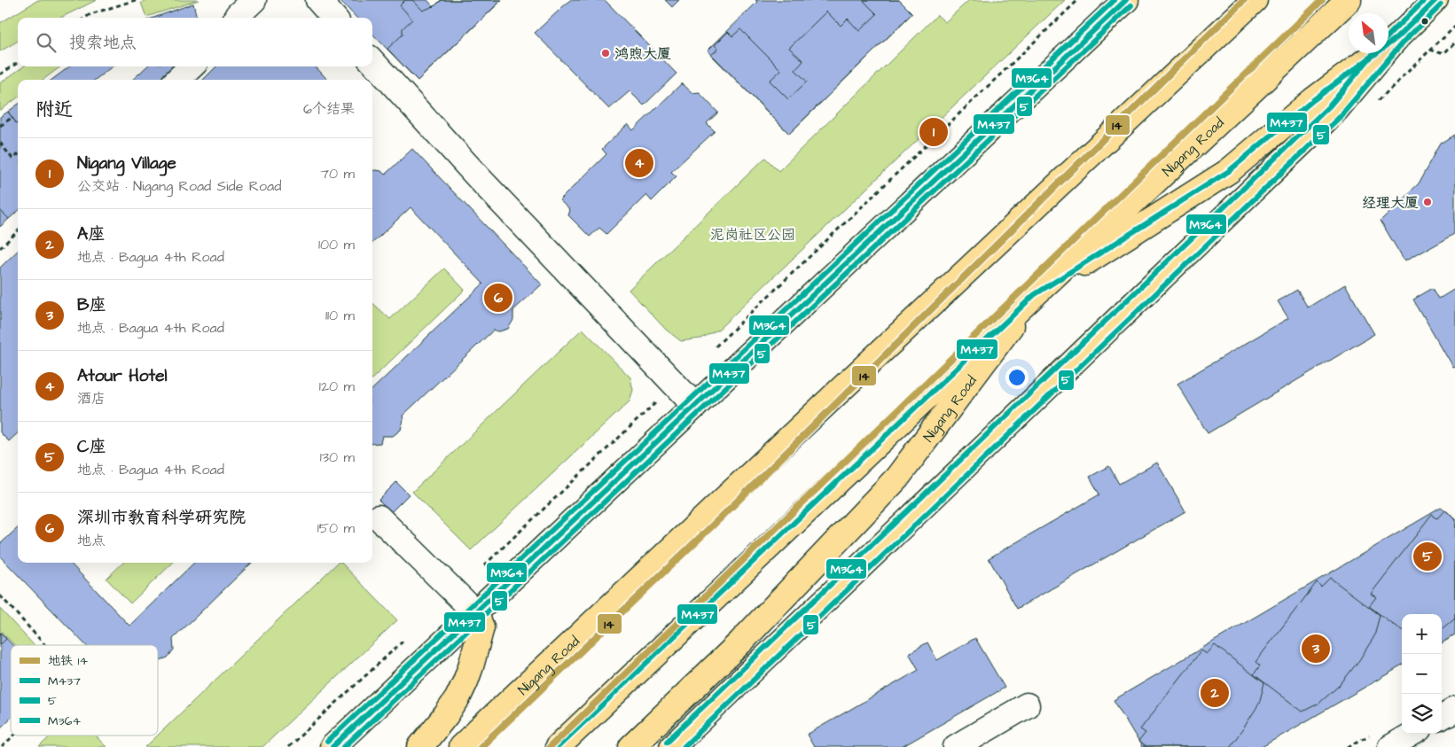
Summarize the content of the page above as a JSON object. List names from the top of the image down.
{
  "streets": {
    "main road": ["Nigang Road"]
  },
  "parks": ["泥岗社区公园"],
  "places": ["鸿煦大厦", "经理大厦"],
  "lines": [
    "metro line 14",
    "transit line M437",
    "transit line M364",
    "transit line 5"
  ],
  "legend": [
    "地铁 14",
    "M437",
    "5",
    "M364"
  ],
  "north": "top left",
  "page": {
    "search": "搜索地点",
    "heading": ["附近", "6个结果"],
    "pins": [
      "1",
      "4",
      "6",
      "5",
      "3",
      "2"
    ],
    "list": [
      {
        "mark": "1",
        "name": "Nigang Village",
        "note": "公交站 · Nigang Road Side Road",
        "value": "70 m"
      },
      {
        "mark": "2",
        "name": "A座",
        "note": "地点 · Bagua 4th Road",
        "value": "100 m"
      },
      {
        "mark": "3",
        "name": "B座",
        "note": "地点 · Bagua 4th Road",
        "value": "110 m"
      },
      {
        "mark": "4",
        "name": "Atour Hotel",
        "note": "酒店",
        "value": "120 m"
      },
      {
        "mark": "5",
        "name": "C座",
        "note": "地点 · Bagua 4th Road",
        "value": "130 m"
      },
      {
        "mark": "6",
        "name": "深圳市教育科学研究院",
        "note": "地点",
        "value": "150 m"
      }
    ],
    "map_buttons": ["+", "−"]
  }
}
